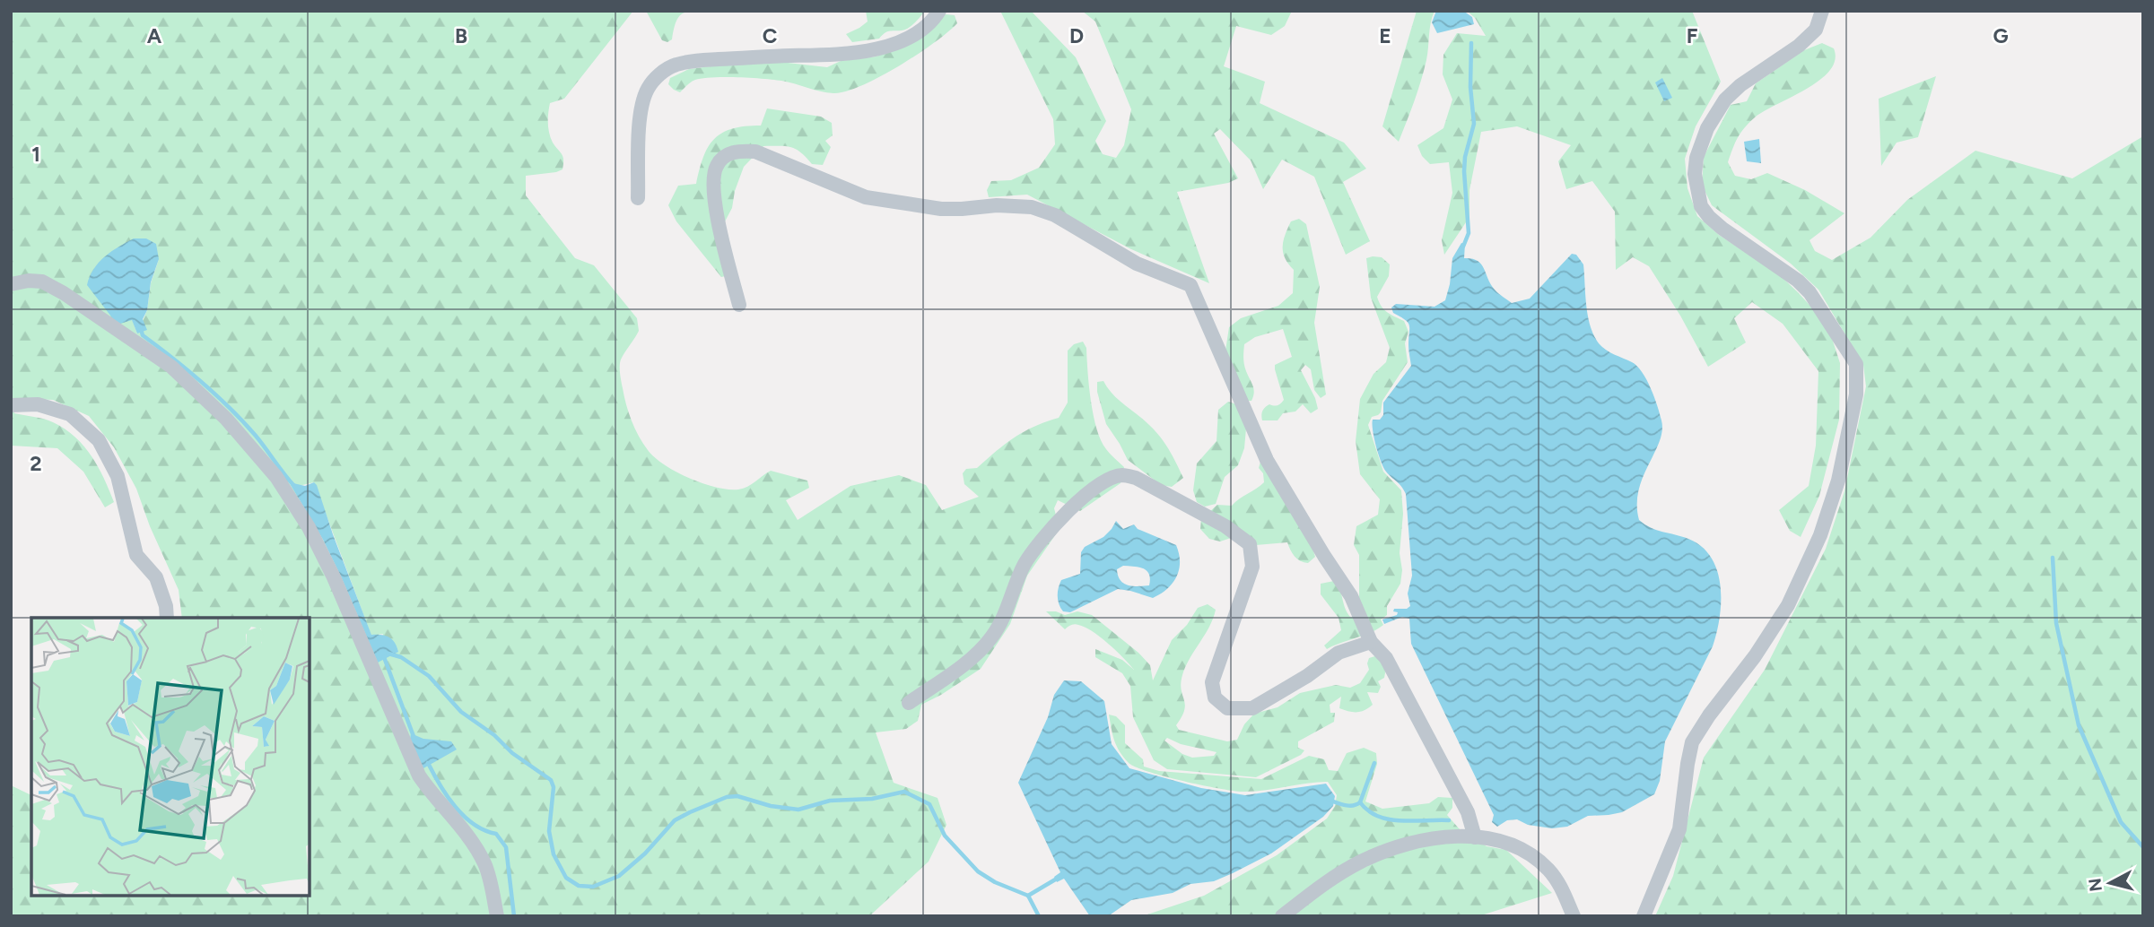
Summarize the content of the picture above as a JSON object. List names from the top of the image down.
{
  "north": "left",
  "grid": {
    "columns": [
      "A",
      "B",
      "C",
      "D",
      "E",
      "F",
      "G"
    ],
    "rows": ["1", "2"]
  }
}
